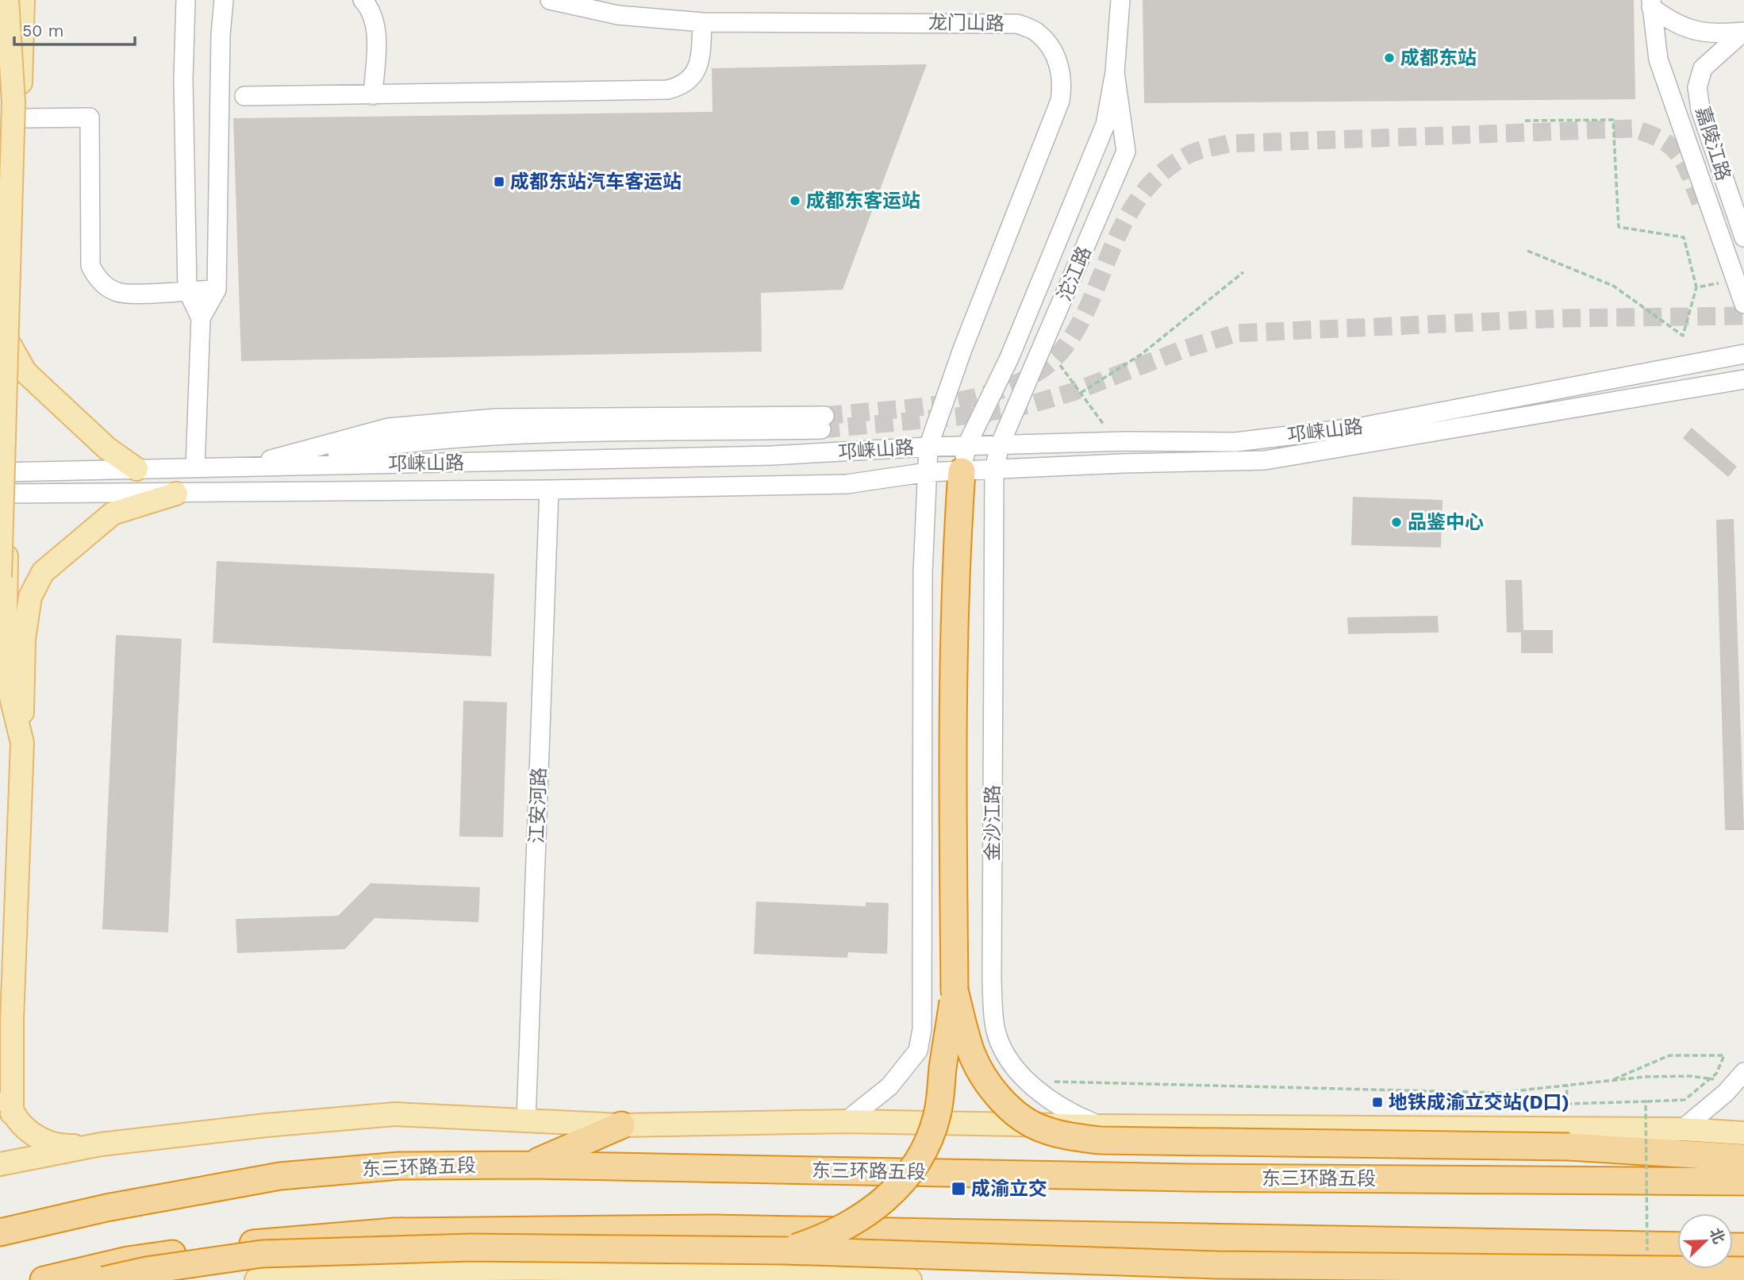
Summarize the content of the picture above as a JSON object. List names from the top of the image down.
{
  "streets": {
    "highway": ["东三环路五段"],
    "street": [
      "龙门山路",
      "嘉陵江路",
      "沱江路",
      "邛崃山路",
      "江安河路",
      "金沙江路"
    ]
  },
  "crossings": [
    ["龙门山路", "邛崃山路"],
    ["沱江路", "邛崃山路"],
    ["沱江路", "金沙江路"],
    ["邛崃山路", "江安河路"],
    ["邛崃山路", "金沙江路"]
  ],
  "places": {
    "other": ["成都东站", "成都东客运站", "品鉴中心"],
    "transit": ["成都东站汽车客运站", "地铁成渝立交站(D口)", "成渝立交"]
  },
  "scale_bar": "50 m",
  "north": "top right"
}
